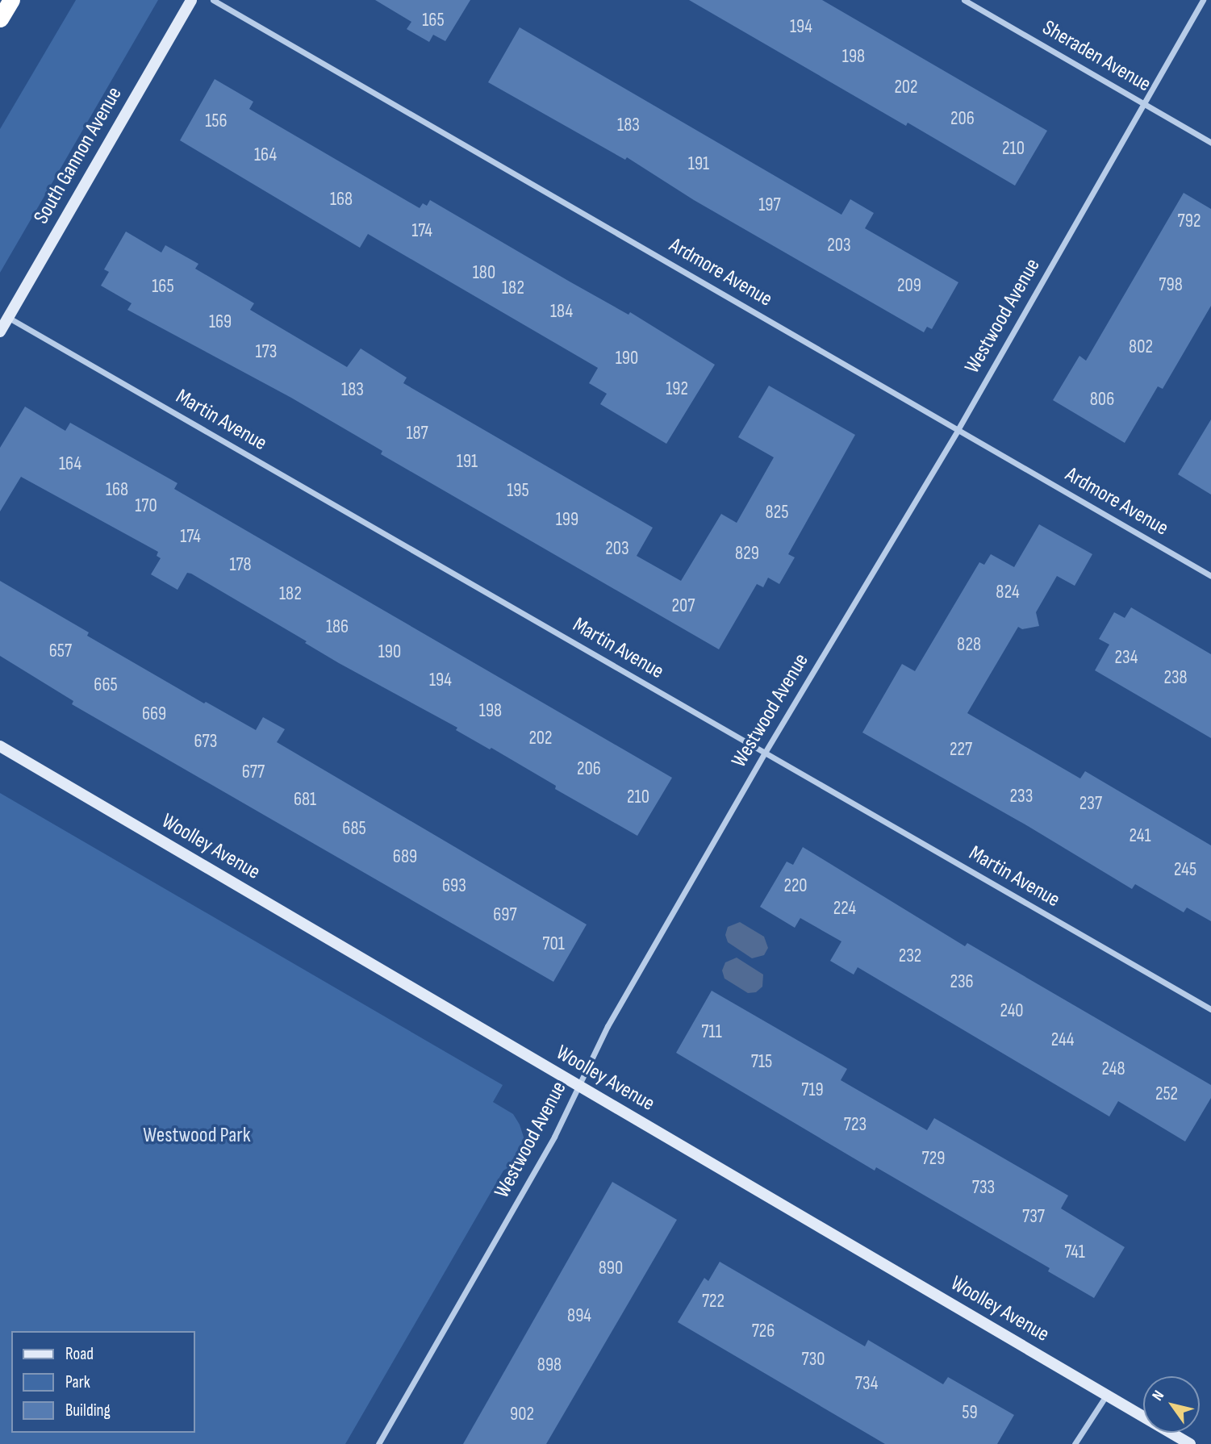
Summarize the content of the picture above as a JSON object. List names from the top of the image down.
{
  "streets": {
    "street": [
      "Sheraden Avenue",
      "South Gannon Avenue",
      "Ardmore Avenue",
      "Westwood Avenue",
      "Martin Avenue",
      "Woolley Avenue"
    ]
  },
  "crossings": [
    ["Sheraden Avenue", "Westwood Avenue"],
    ["South Gannon Avenue", "Martin Avenue"],
    ["Ardmore Avenue", "Westwood Avenue"],
    ["Westwood Avenue", "Martin Avenue"],
    ["Westwood Avenue", "Woolley Avenue"]
  ],
  "parks": ["Westwood Park"],
  "house_numbers": [
    "165",
    "194",
    "198",
    "202",
    "206",
    "156",
    "183",
    "210",
    "164",
    "191",
    "168",
    "197",
    "792",
    "174",
    "203",
    "180",
    "798",
    "209",
    "165",
    "182",
    "184",
    "169",
    "802",
    "173",
    "190",
    "192",
    "183",
    "806",
    "187",
    "191",
    "164",
    "168",
    "195",
    "170",
    "825",
    "199",
    "174",
    "203",
    "829",
    "178",
    "824",
    "182",
    "207",
    "186",
    "828",
    "657",
    "190",
    "234",
    "238",
    "194",
    "665",
    "198",
    "669",
    "202",
    "673",
    "227",
    "206",
    "677",
    "233",
    "210",
    "681",
    "237",
    "685",
    "241",
    "689",
    "245",
    "693",
    "220",
    "224",
    "697",
    "701",
    "232",
    "236",
    "240",
    "711",
    "244",
    "715",
    "248",
    "719",
    "252",
    "723",
    "729",
    "733",
    "737",
    "741",
    "890",
    "722",
    "894",
    "726",
    "730",
    "898",
    "734",
    "59",
    "902"
  ],
  "legend": ["Road", "Park", "Building"],
  "north": "top left"
}
